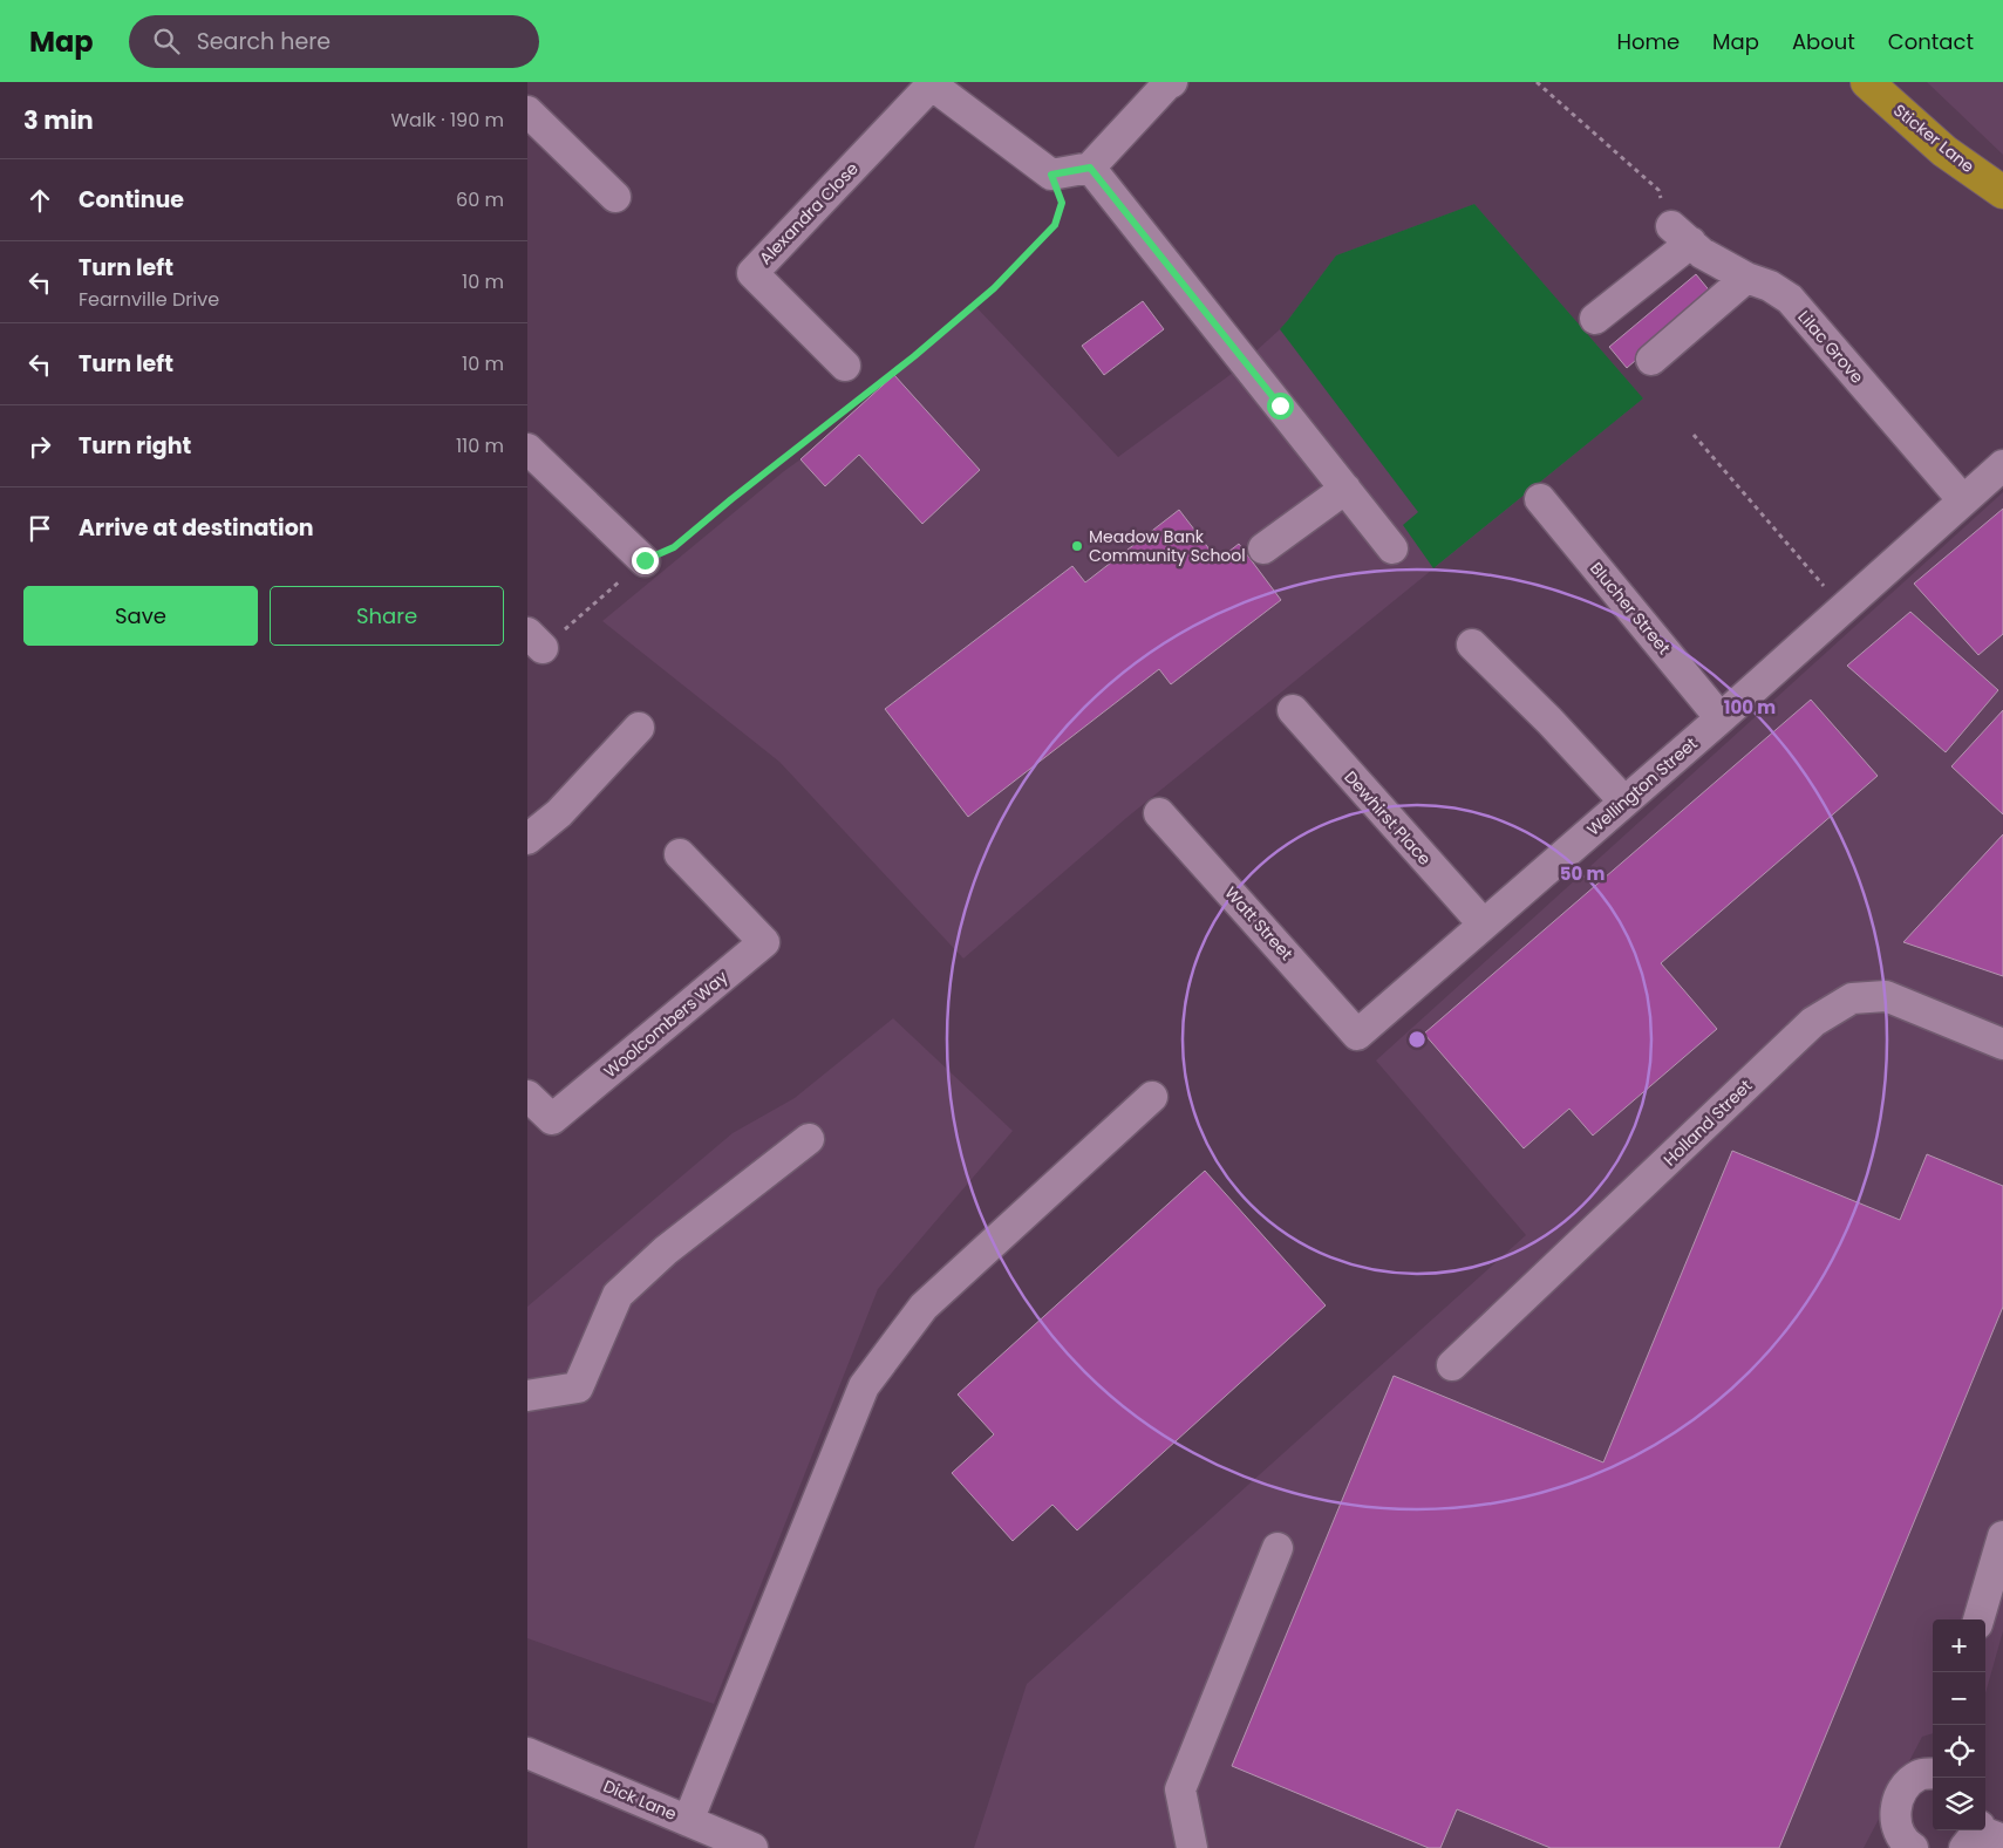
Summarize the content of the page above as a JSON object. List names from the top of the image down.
{
  "streets": {
    "highway": ["Sticker Lane"],
    "street": [
      "Alexandra Close",
      "Lilac Grove",
      "Blucher Street",
      "Wellington Street",
      "Dewhirst Place",
      "Watt Street",
      "Woolcombers Way",
      "Holland Street",
      "Dick Lane"
    ]
  },
  "crossings": [
    ["Lilac Grove", "Wellington Street"],
    ["Blucher Street", "Wellington Street"],
    ["Wellington Street", "Dewhirst Place"],
    ["Wellington Street", "Watt Street"]
  ],
  "places": ["Meadow Bank Community School"],
  "page": {
    "header": "Map",
    "search": "Search here",
    "nav": [
      "Home",
      "Map",
      "About",
      "Contact"
    ],
    "heading": ["3 min", "Walk · 190 m"],
    "list": [
      ["Continue", "60 m"],
      ["Turn left", "Fearnville Drive", "10 m"],
      ["Turn left", "10 m"],
      ["Turn right", "110 m"],
      "Arrive at destination"
    ],
    "buttons": ["Save", "Share"],
    "map_buttons": ["+", "−"]
  },
  "rings": ["100 m", "50 m"]
}
